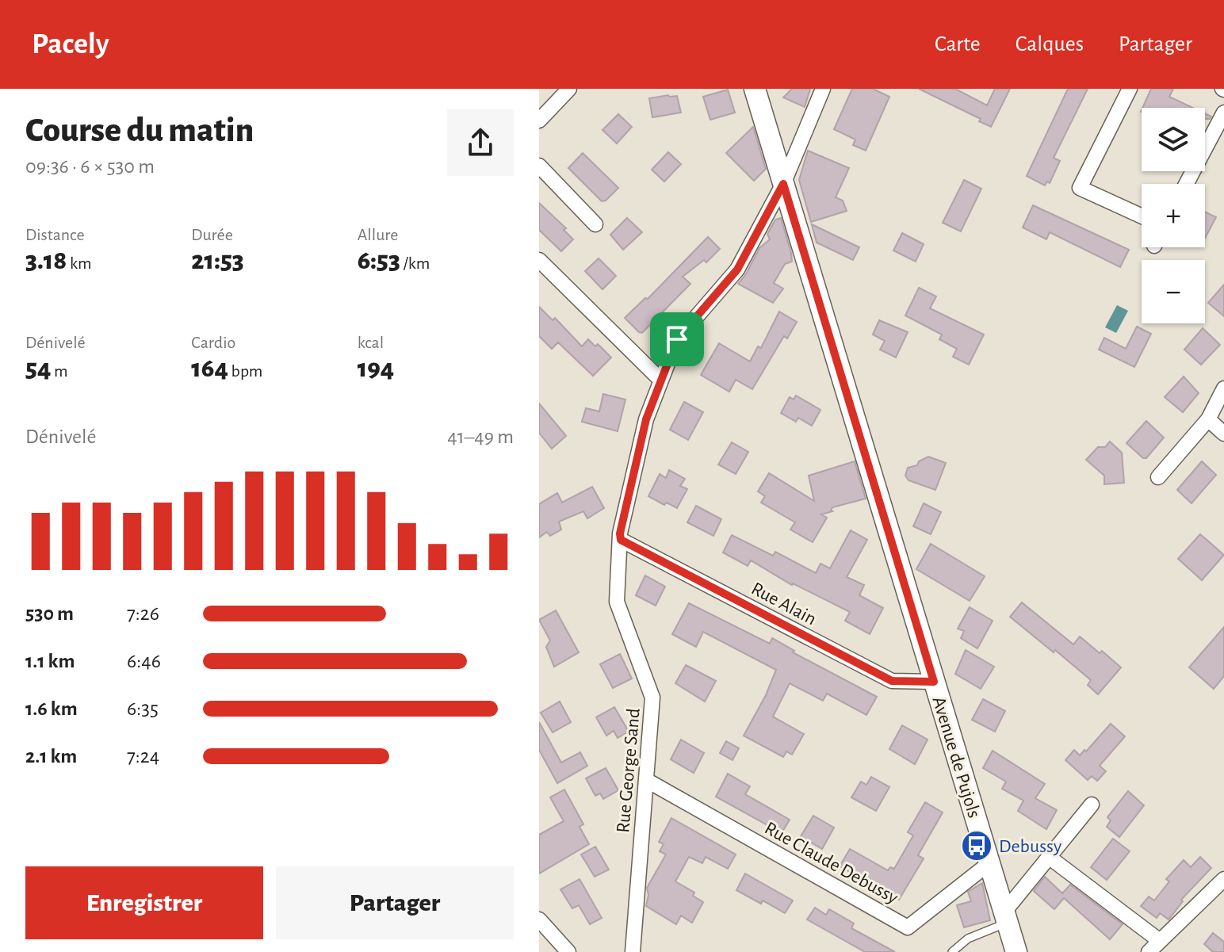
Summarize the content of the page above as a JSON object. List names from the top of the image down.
{
  "streets": {
    "main road": ["Avenue de Pujols"],
    "street": ["Rue Alain", "Rue George Sand", "Rue Claude Debussy"]
  },
  "crossings": [
    ["Rue Alain", "Avenue de Pujols"],
    ["Rue Alain", "Rue George Sand"],
    ["Avenue de Pujols", "Rue George Sand"],
    ["Avenue de Pujols", "Rue Claude Debussy"],
    ["Rue George Sand", "Rue Claude Debussy"]
  ],
  "places": {
    "bus stop": ["Debussy"]
  },
  "page": {
    "header": "Pacely",
    "nav": ["Carte", "Calques", "Partager"],
    "heading": ["Course du matin", "09:36 · 6 × 530 m"],
    "map_buttons": ["+", "−"],
    "stats": [
      ["Distance", "3.18 km"],
      ["Durée", "21:53"],
      ["Allure", "6:53 /km"],
      ["Dénivelé", "54 m"],
      ["Cardio", "164 bpm"],
      ["kcal", "194"]
    ],
    "chart": ["Dénivelé", "41–49 m"],
    "list": [
      {
        "name": "530 m",
        "note": "7:26"
      },
      {
        "name": "1.1 km",
        "note": "6:46"
      },
      {
        "name": "1.6 km",
        "note": "6:35"
      },
      {
        "name": "2.1 km",
        "note": "7:24"
      }
    ],
    "buttons": ["Enregistrer", "Partager"]
  }
}
